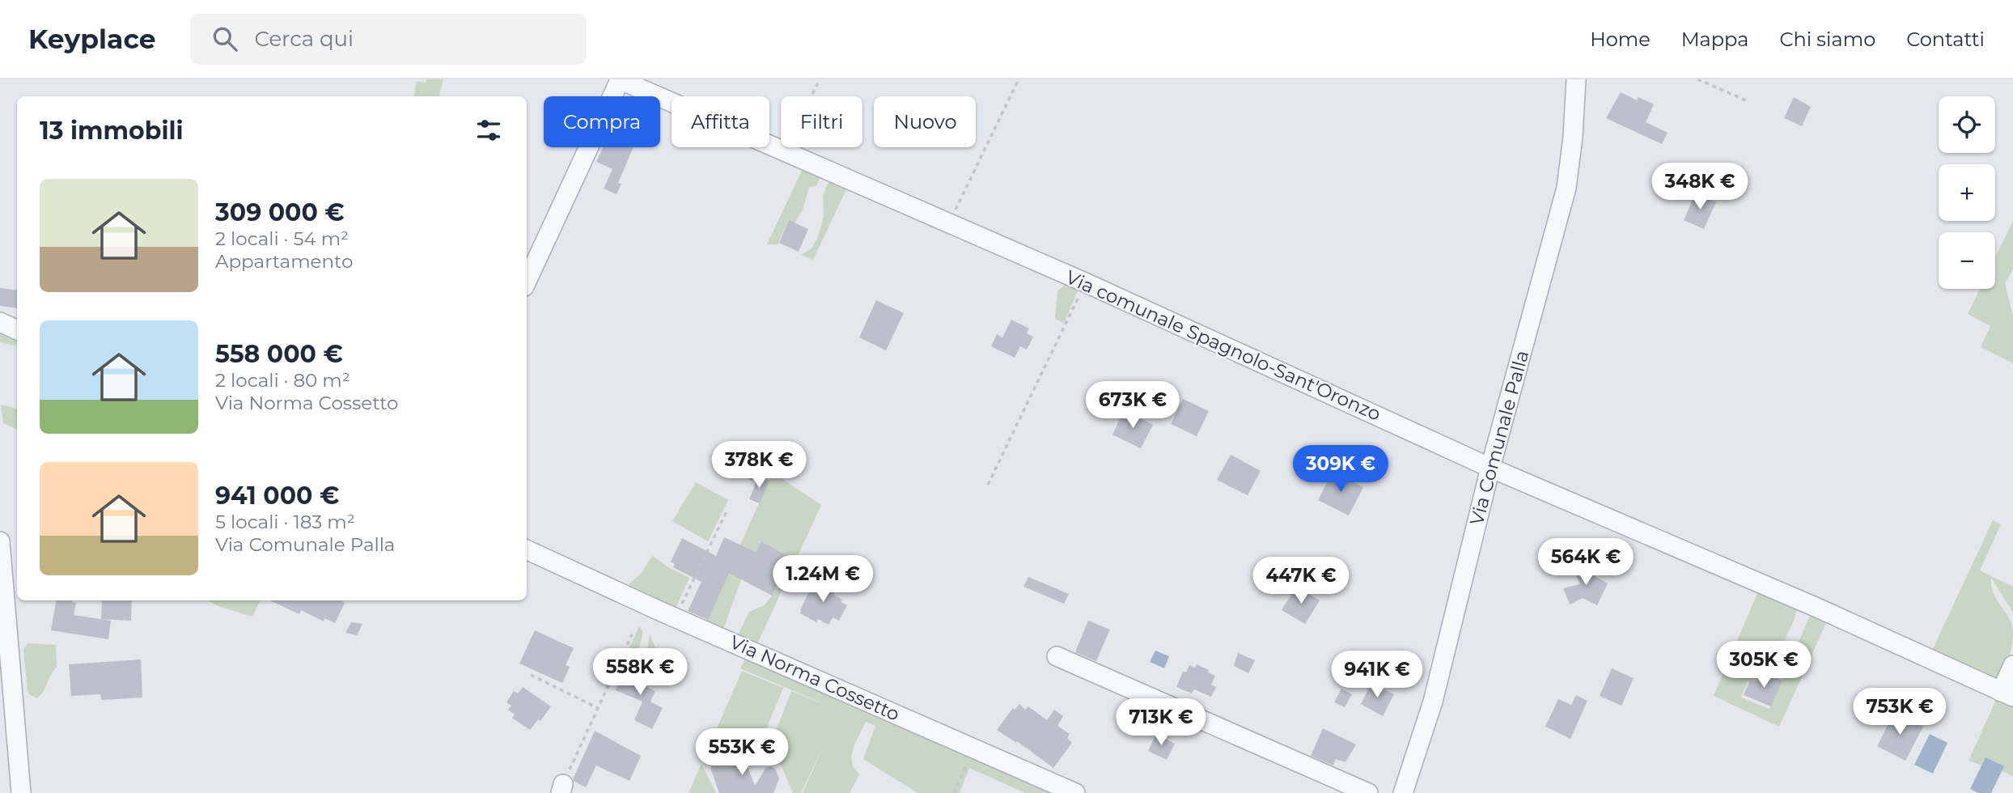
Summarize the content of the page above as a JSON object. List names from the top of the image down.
{
  "streets": {
    "street": ["Via comunale Spagnolo-Sant'Oronzo", "Via Comunale Palla", "Via Norma Cossetto"]
  },
  "crossings": [
    ["Via comunale Spagnolo-Sant'Oronzo", "Via Comunale Palla"]
  ],
  "page": {
    "header": "Keyplace",
    "search": "Cerca qui",
    "nav": [
      "Home",
      "Mappa",
      "Chi siamo",
      "Contatti"
    ],
    "map_buttons": ["+", "−"],
    "chip": [
      "Compra",
      "Affitta",
      "Filtri",
      "Nuovo"
    ],
    "heading": "13 immobili",
    "price": [
      "348K €",
      "673K €",
      "378K €",
      "309K €",
      "564K €",
      "1.24M €",
      "447K €",
      "305K €",
      "558K €",
      "941K €",
      "753K €",
      "713K €",
      "553K €"
    ],
    "list": [
      {
        "name": "309 000 €",
        "note": "2 locali · 54 m² · Appartamento"
      },
      {
        "name": "558 000 €",
        "note": "2 locali · 80 m² · Via Norma Cossetto"
      },
      {
        "name": "941 000 €",
        "note": "5 locali · 183 m² · Via Comunale Palla"
      }
    ]
  }
}
